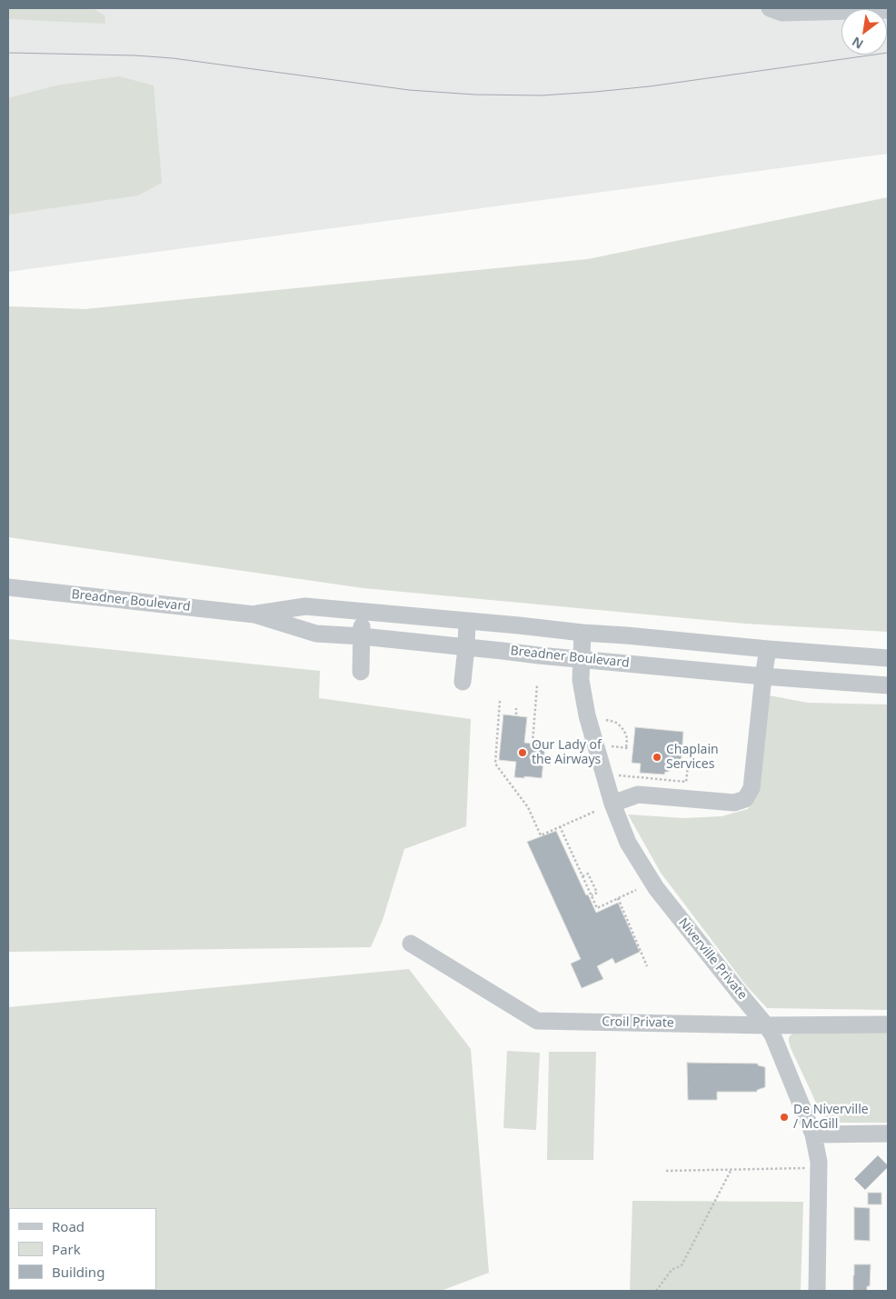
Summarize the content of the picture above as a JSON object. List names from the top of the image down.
{
  "streets": {
    "street": ["Breadner Boulevard", "Niverville Private", "Croil Private"]
  },
  "crossings": [
    ["Breadner Boulevard", "Niverville Private"],
    ["Niverville Private", "Croil Private"]
  ],
  "places": ["Our Lady of the Airways", "Chaplain Services", "De Niverville / McGill"],
  "legend": ["Road", "Park", "Building"],
  "north": "bottom left"
}
